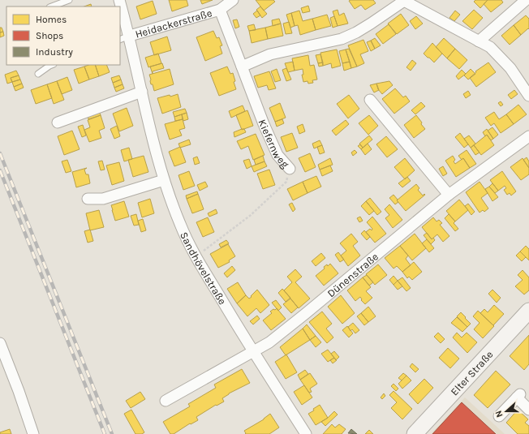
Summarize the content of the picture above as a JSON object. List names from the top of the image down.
{
  "streets": {
    "main road": ["Elter Straße"],
    "street": [
      "Heidackerstraße",
      "Kiefernweg",
      "Sandhövelstraße",
      "Dünenstraße"
    ]
  },
  "crossings": [
    ["Heidackerstraße", "Kiefernweg"],
    ["Heidackerstraße", "Sandhövelstraße"],
    ["Kiefernweg", "Sandhövelstraße"],
    ["Sandhövelstraße", "Dünenstraße"]
  ],
  "legend": ["Homes", "Shops", "Industry"],
  "north": "left"
}
